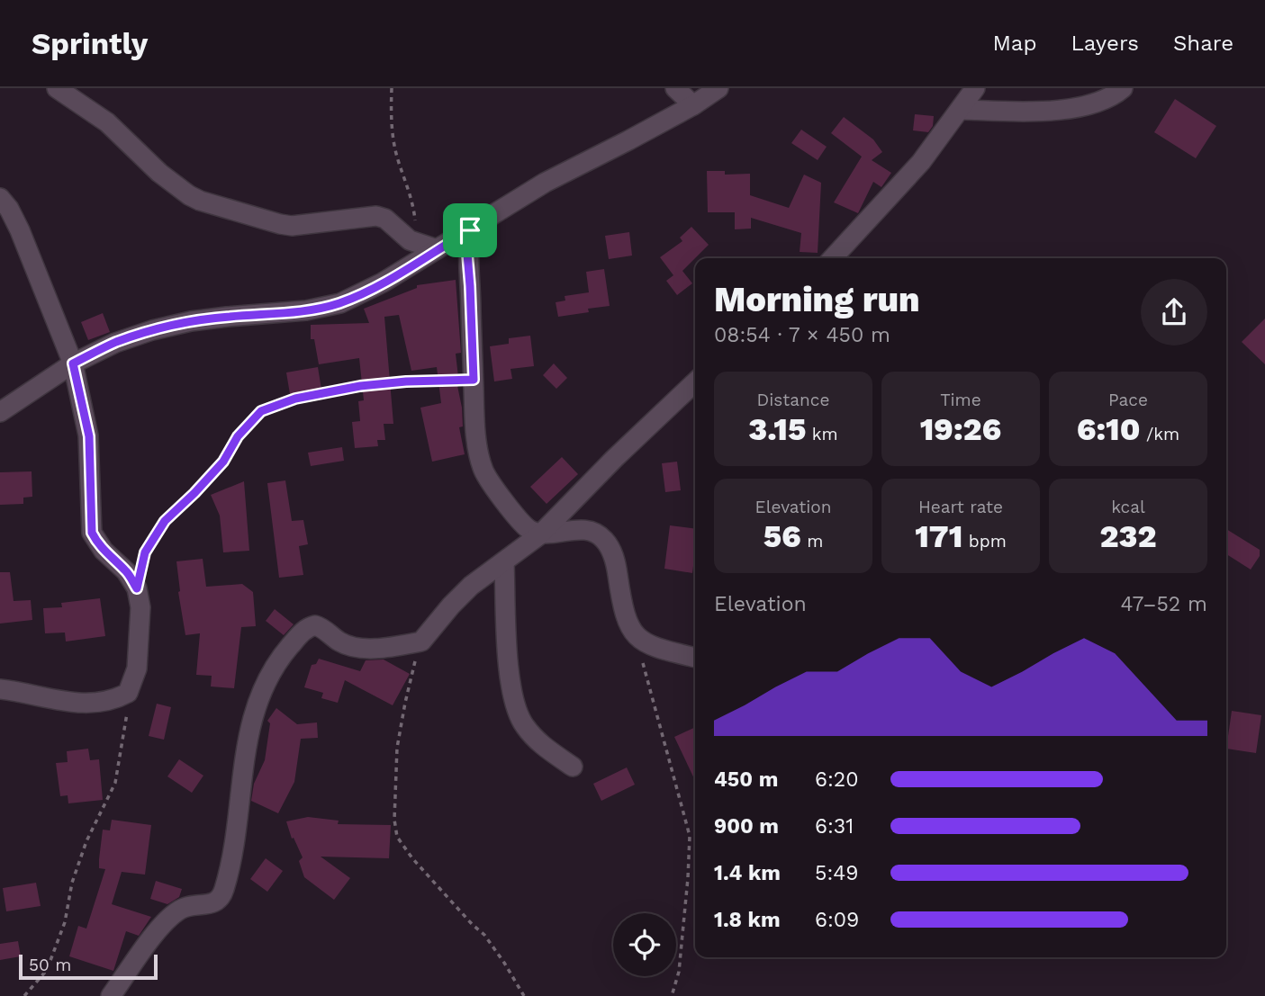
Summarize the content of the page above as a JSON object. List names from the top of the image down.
{
  "scale_bar": "50 m",
  "page": {
    "header": "Sprintly",
    "nav": ["Map", "Layers", "Share"],
    "heading": ["Morning run", "08:54 · 7 × 450 m"],
    "stats": [
      ["Distance", "3.15 km"],
      ["Time", "19:26"],
      ["Pace", "6:10 /km"],
      ["Elevation", "56 m"],
      ["Heart rate", "171 bpm"],
      ["kcal", "232"]
    ],
    "chart": ["Elevation", "47–52 m"],
    "list": [
      {
        "name": "450 m",
        "note": "6:20"
      },
      {
        "name": "900 m",
        "note": "6:31"
      },
      {
        "name": "1.4 km",
        "note": "5:49"
      },
      {
        "name": "1.8 km",
        "note": "6:09"
      }
    ],
    "scale": "50 m"
  }
}
